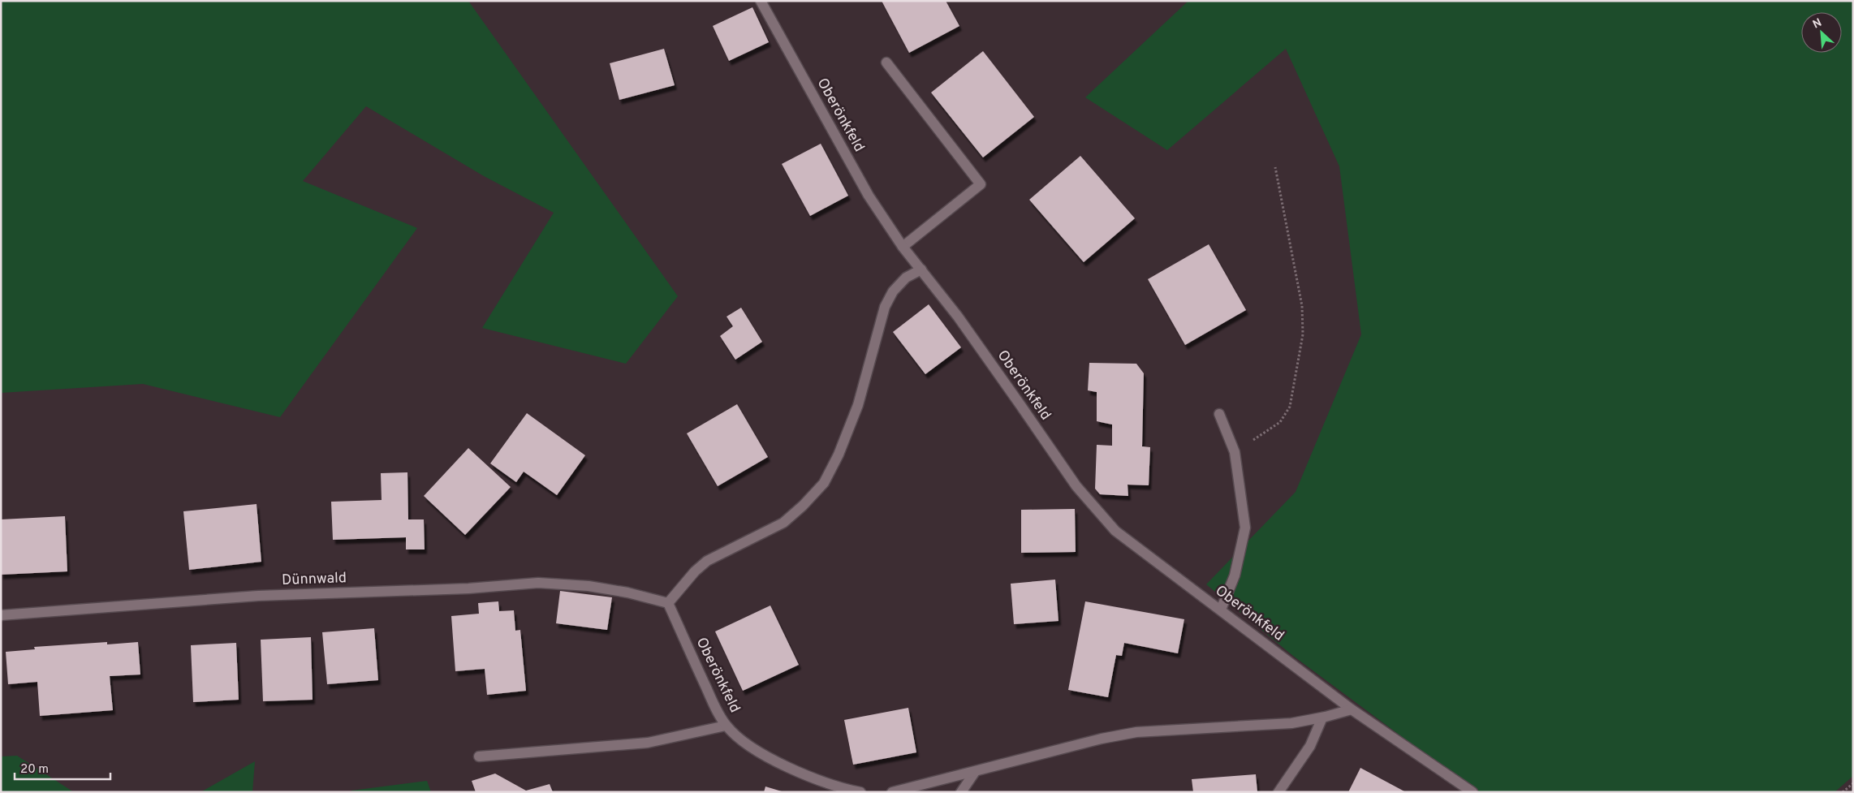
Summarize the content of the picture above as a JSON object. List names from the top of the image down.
{
  "streets": {
    "street": ["Oberönkfeld", "Dünnwald"]
  },
  "crossings": [
    ["Oberönkfeld", "Dünnwald"]
  ],
  "scale_bar": "20 m",
  "north": "top left"
}
